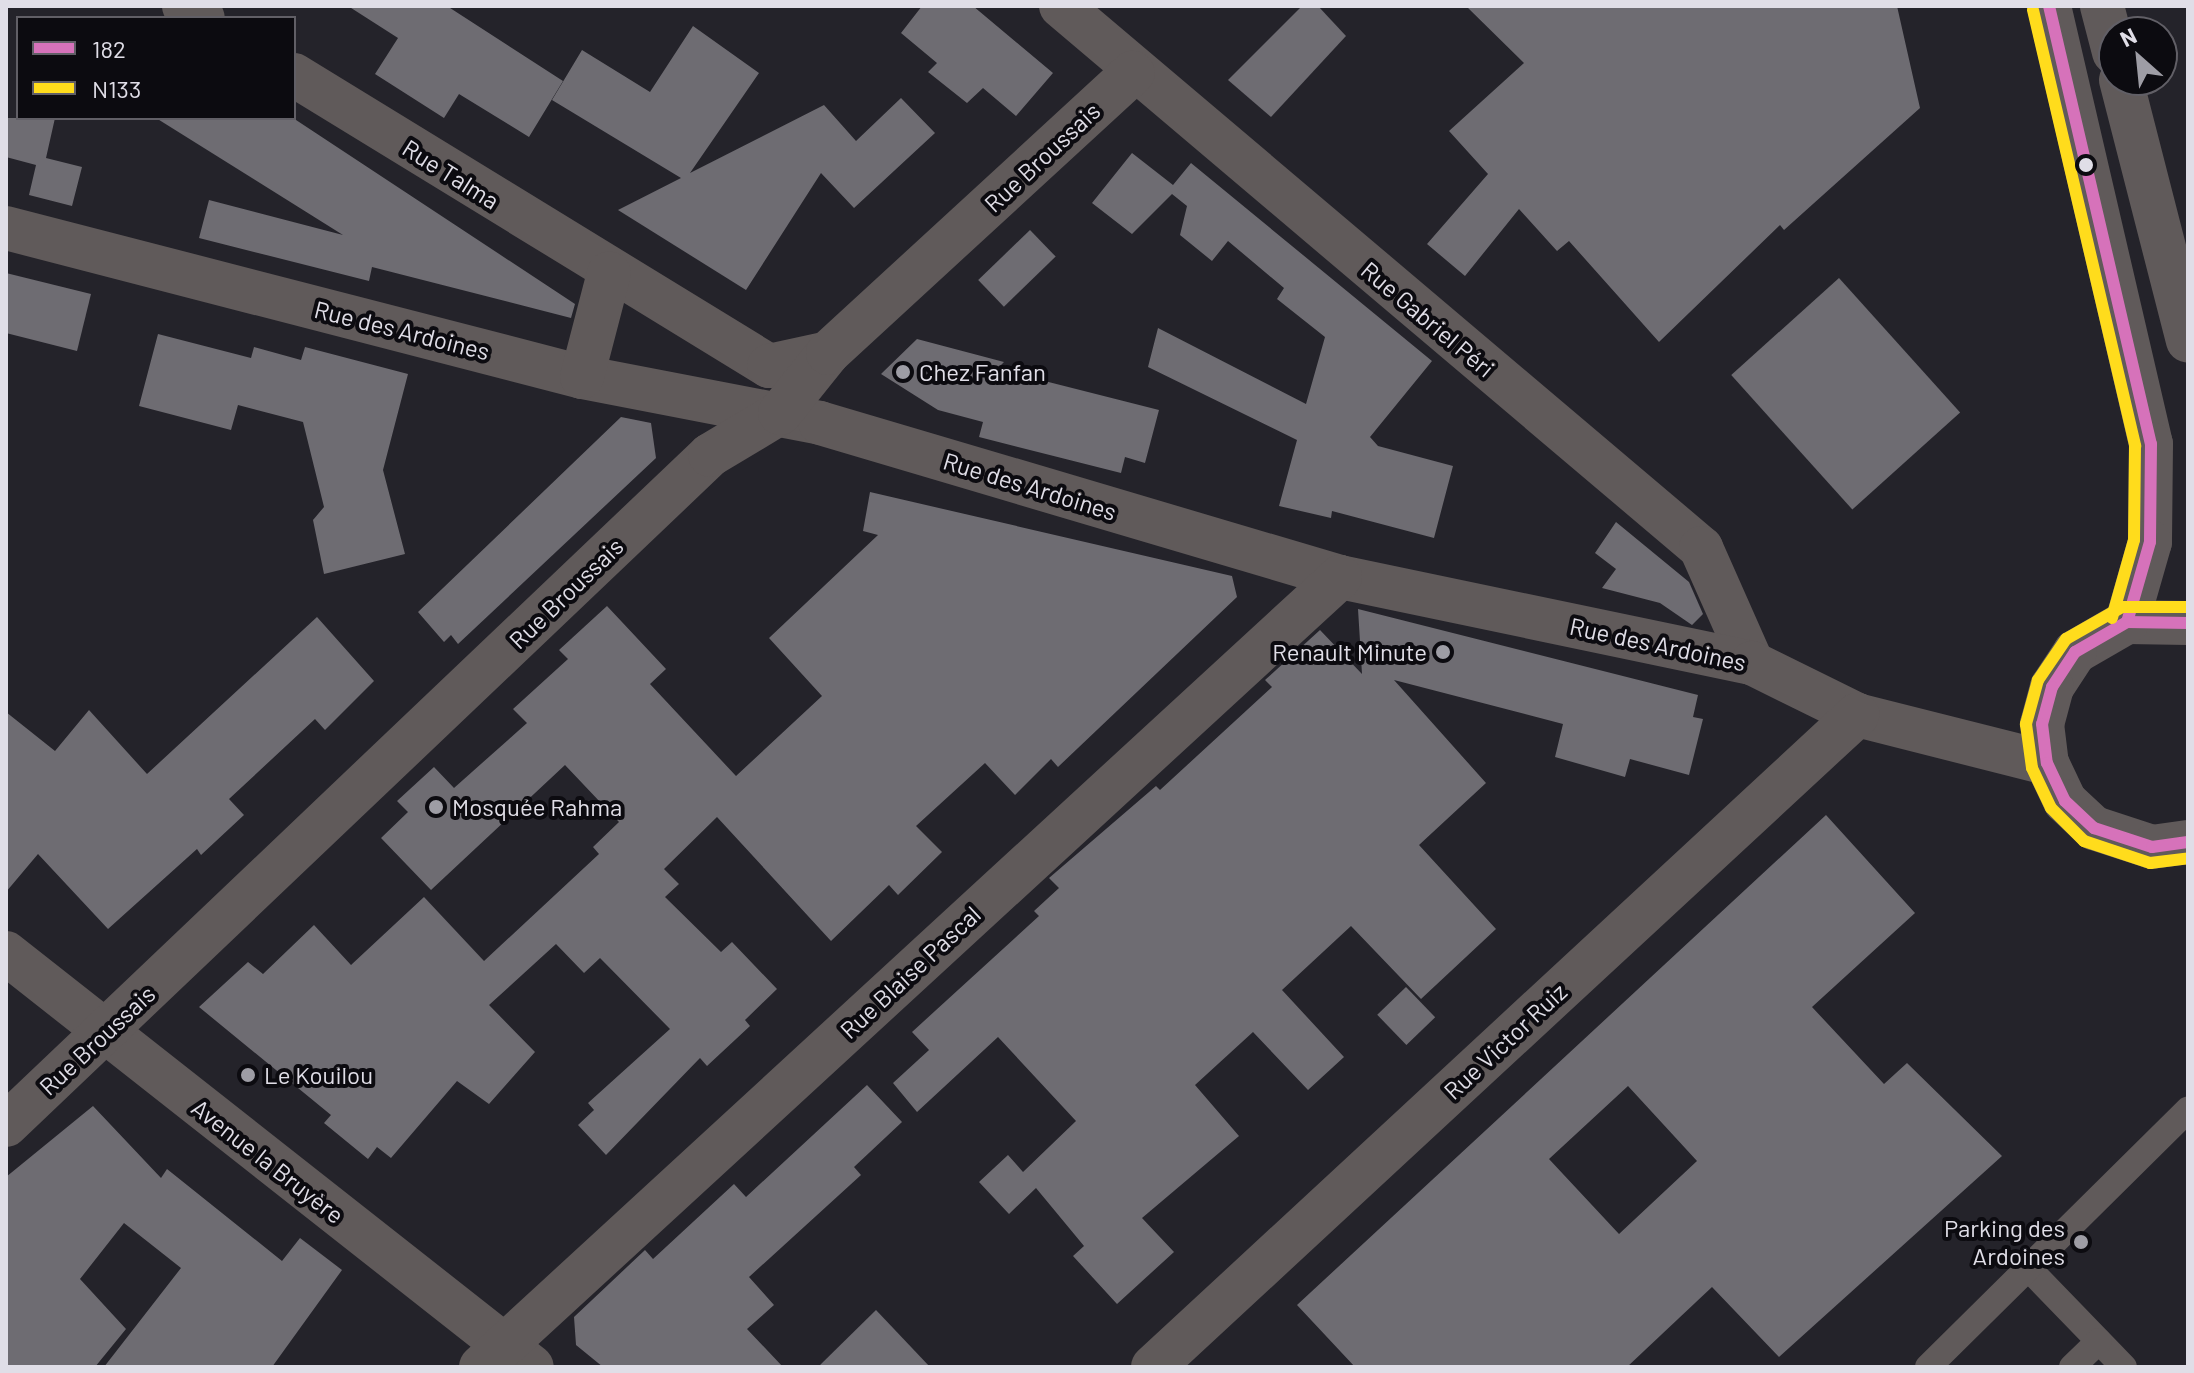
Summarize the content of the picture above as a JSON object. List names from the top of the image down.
{
  "streets": {
    "street": [
      "Rue Broussais",
      "Rue Talma",
      "Rue Gabriel Péri",
      "Rue des Ardoines",
      "Rue Blaise Pascal",
      "Rue Victor Ruiz",
      "Avenue la Bruyère"
    ]
  },
  "crossings": [
    ["Rue Broussais", "Rue Talma"],
    ["Rue Broussais", "Rue Gabriel Péri"],
    ["Rue Broussais", "Rue des Ardoines"],
    ["Rue Broussais", "Avenue la Bruyère"],
    ["Rue Gabriel Péri", "Rue des Ardoines"],
    ["Rue des Ardoines", "Rue Blaise Pascal"],
    ["Rue des Ardoines", "Rue Victor Ruiz"],
    ["Rue Blaise Pascal", "Avenue la Bruyère"]
  ],
  "places": [
    "Chez Fanfan",
    "Renault Minute",
    "Mosquée Rahma",
    "Le Kouilou",
    "Parking des Ardoines"
  ],
  "lines": ["transit line 182", "transit line N133"],
  "legend": ["182", "N133"],
  "north": "top left"
}
